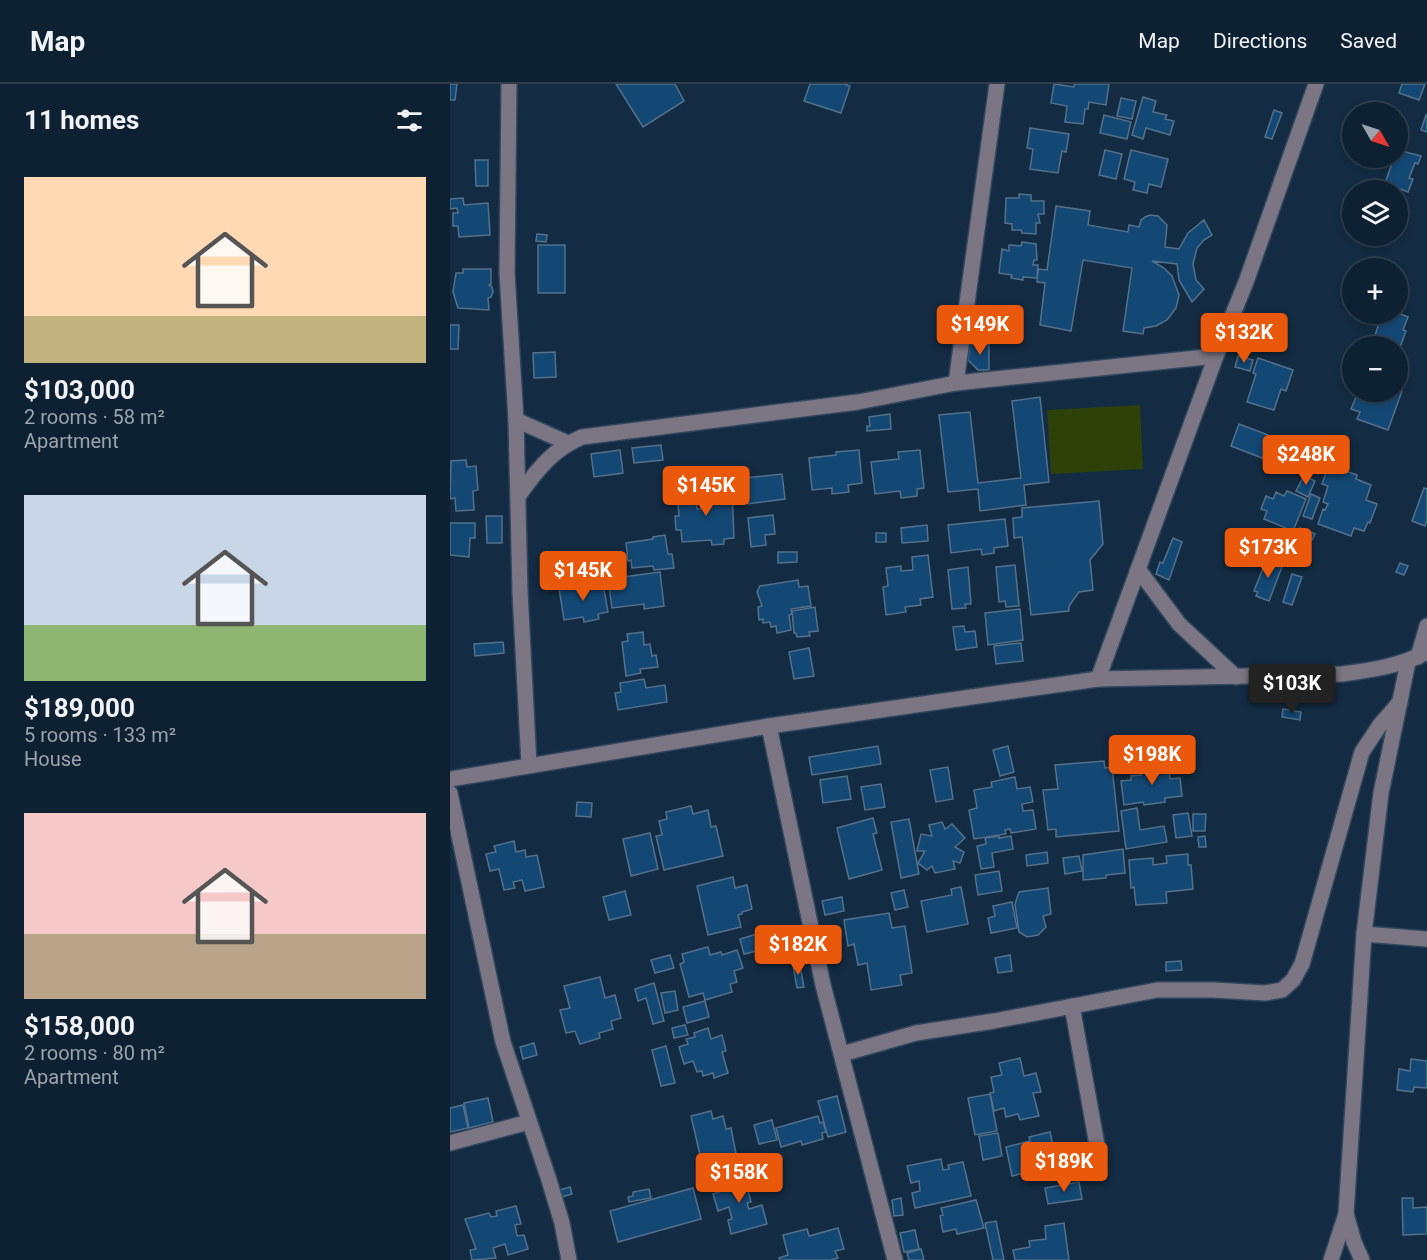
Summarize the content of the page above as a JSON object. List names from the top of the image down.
{
  "north": "bottom right",
  "page": {
    "header": "Map",
    "nav": ["Map", "Directions", "Saved"],
    "heading": "11 homes",
    "map_buttons": ["+", "−"],
    "list": [
      {
        "name": "$103,000",
        "note": "2 rooms · 58 m² · Apartment"
      },
      {
        "name": "$189,000",
        "note": "5 rooms · 133 m² · House"
      },
      {
        "name": "$158,000",
        "note": "2 rooms · 80 m² · Apartment"
      }
    ],
    "price": [
      "$149K",
      "$132K",
      "$248K",
      "$145K",
      "$173K",
      "$145K",
      "$103K",
      "$198K",
      "$182K",
      "$189K",
      "$158K"
    ]
  }
}
